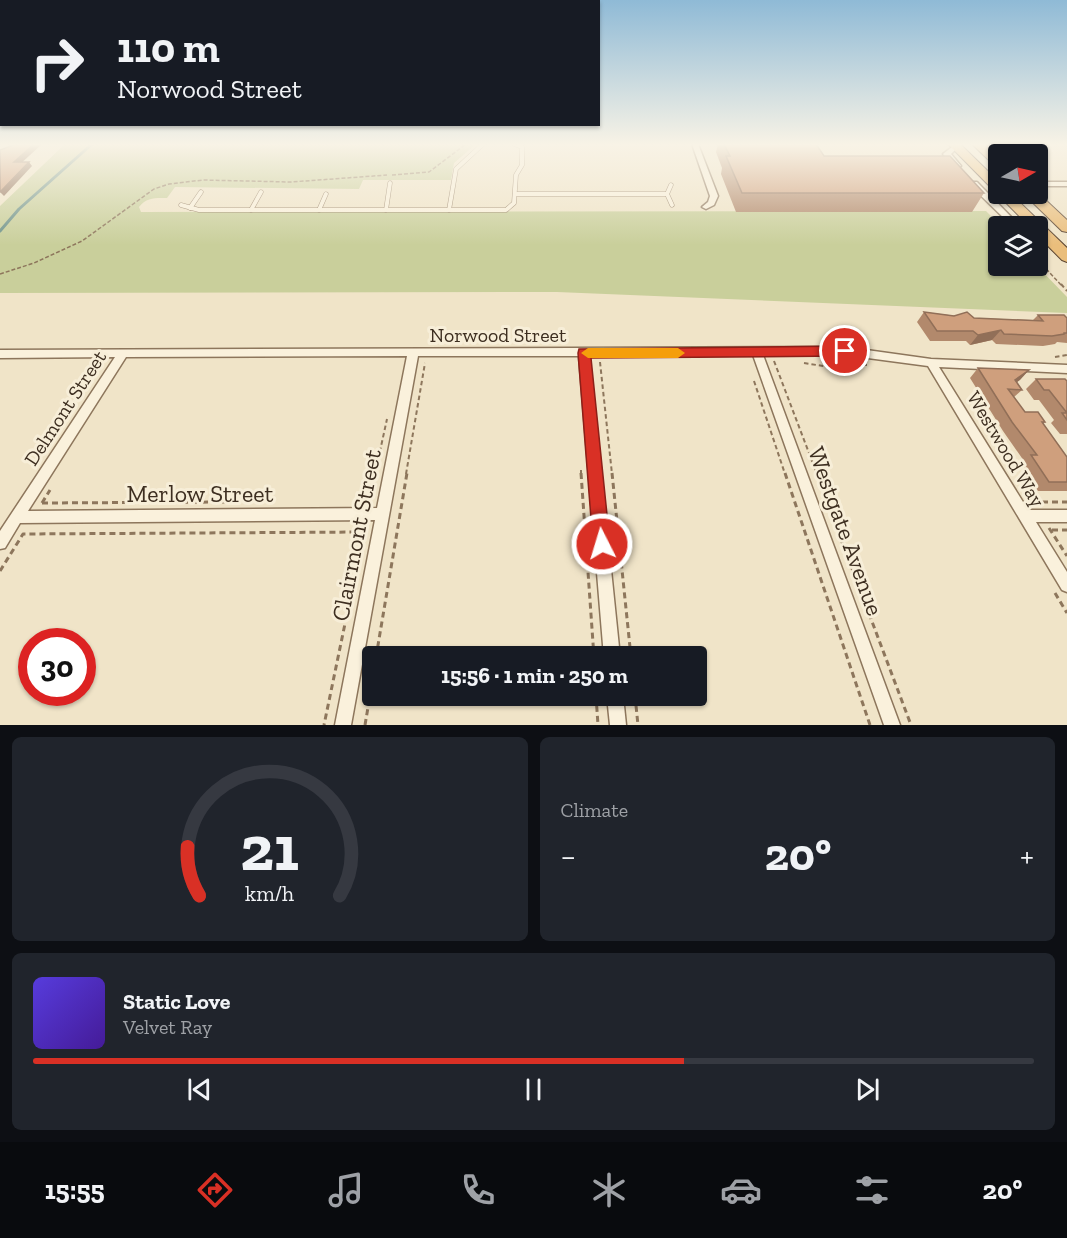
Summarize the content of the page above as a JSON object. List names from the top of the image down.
{
  "streets": {
    "street": [
      "Norwood Street",
      "Delmont Street",
      "Westwood Way",
      "Merlow Street",
      "Westgate Avenue",
      "Clairmont Street"
    ]
  },
  "crossings": [
    ["Norwood Street", "Delmont Street"],
    ["Norwood Street", "Westwood Way"],
    ["Norwood Street", "Westgate Avenue"],
    ["Norwood Street", "Clairmont Street"],
    ["Delmont Street", "Merlow Street"],
    ["Merlow Street", "Clairmont Street"]
  ],
  "north": "right",
  "page": {
    "turn": ["110 m", "Norwood Street"],
    "limit": "30",
    "trip": "15:56 · 1 min · 250 m",
    "tile": "Climate",
    "heat": ["−", "20°", "+"],
    "song": ["Static Love", "Velvet Ray"],
    "tabs": ["15:55", "20°"],
    "gauge": ["21", "km/h"]
  }
}
